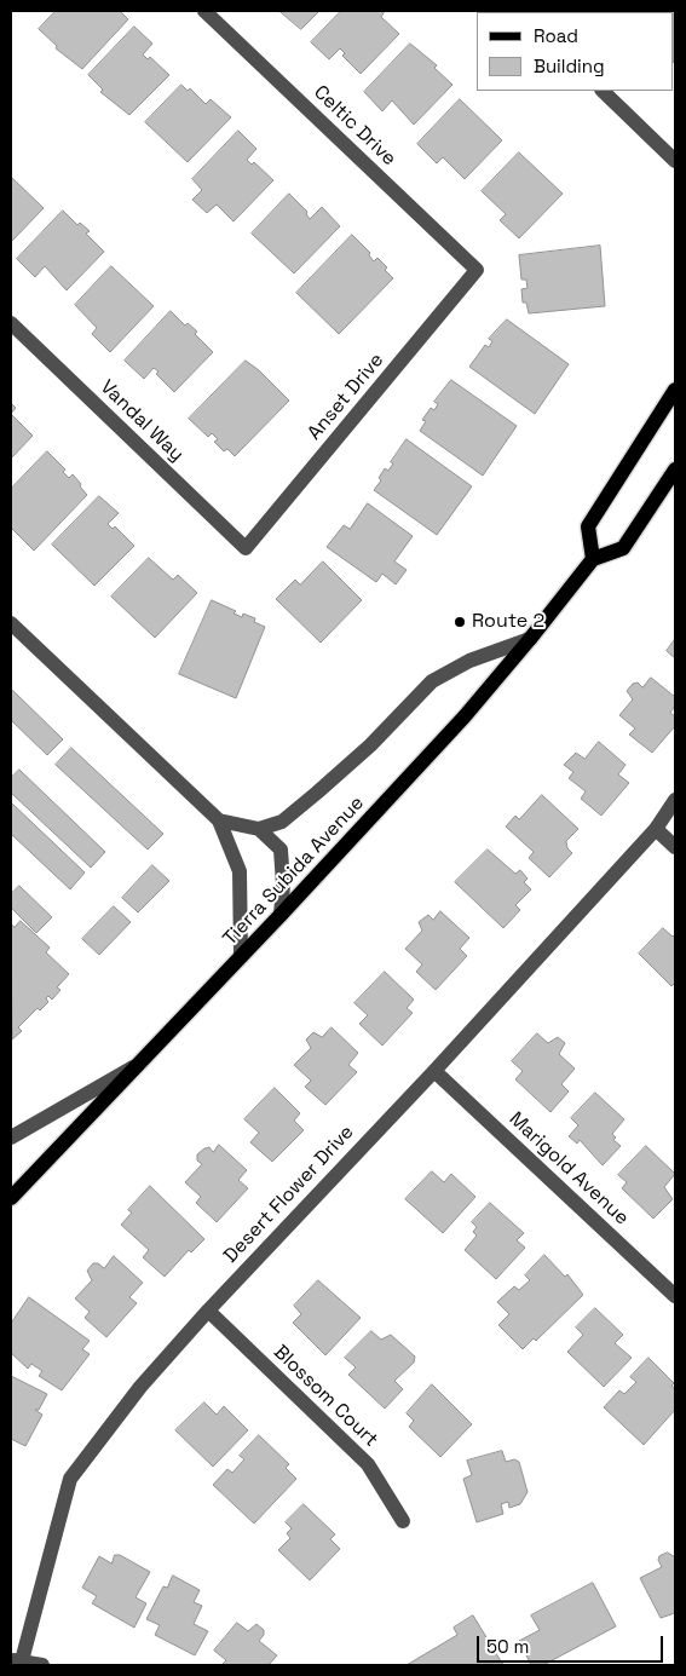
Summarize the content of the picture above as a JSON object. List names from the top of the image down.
{
  "streets": {
    "main road": ["Tierra Subida Avenue"],
    "street": [
      "Celtic Drive",
      "Anset Drive",
      "Vandal Way",
      "Marigold Avenue",
      "Desert Flower Drive",
      "Blossom Court"
    ]
  },
  "crossings": [
    ["Celtic Drive", "Anset Drive"],
    ["Anset Drive", "Vandal Way"],
    ["Marigold Avenue", "Desert Flower Drive"],
    ["Desert Flower Drive", "Blossom Court"]
  ],
  "places": ["Route 2"],
  "legend": ["Road", "Building"],
  "scale_bar": "50 m"
}
